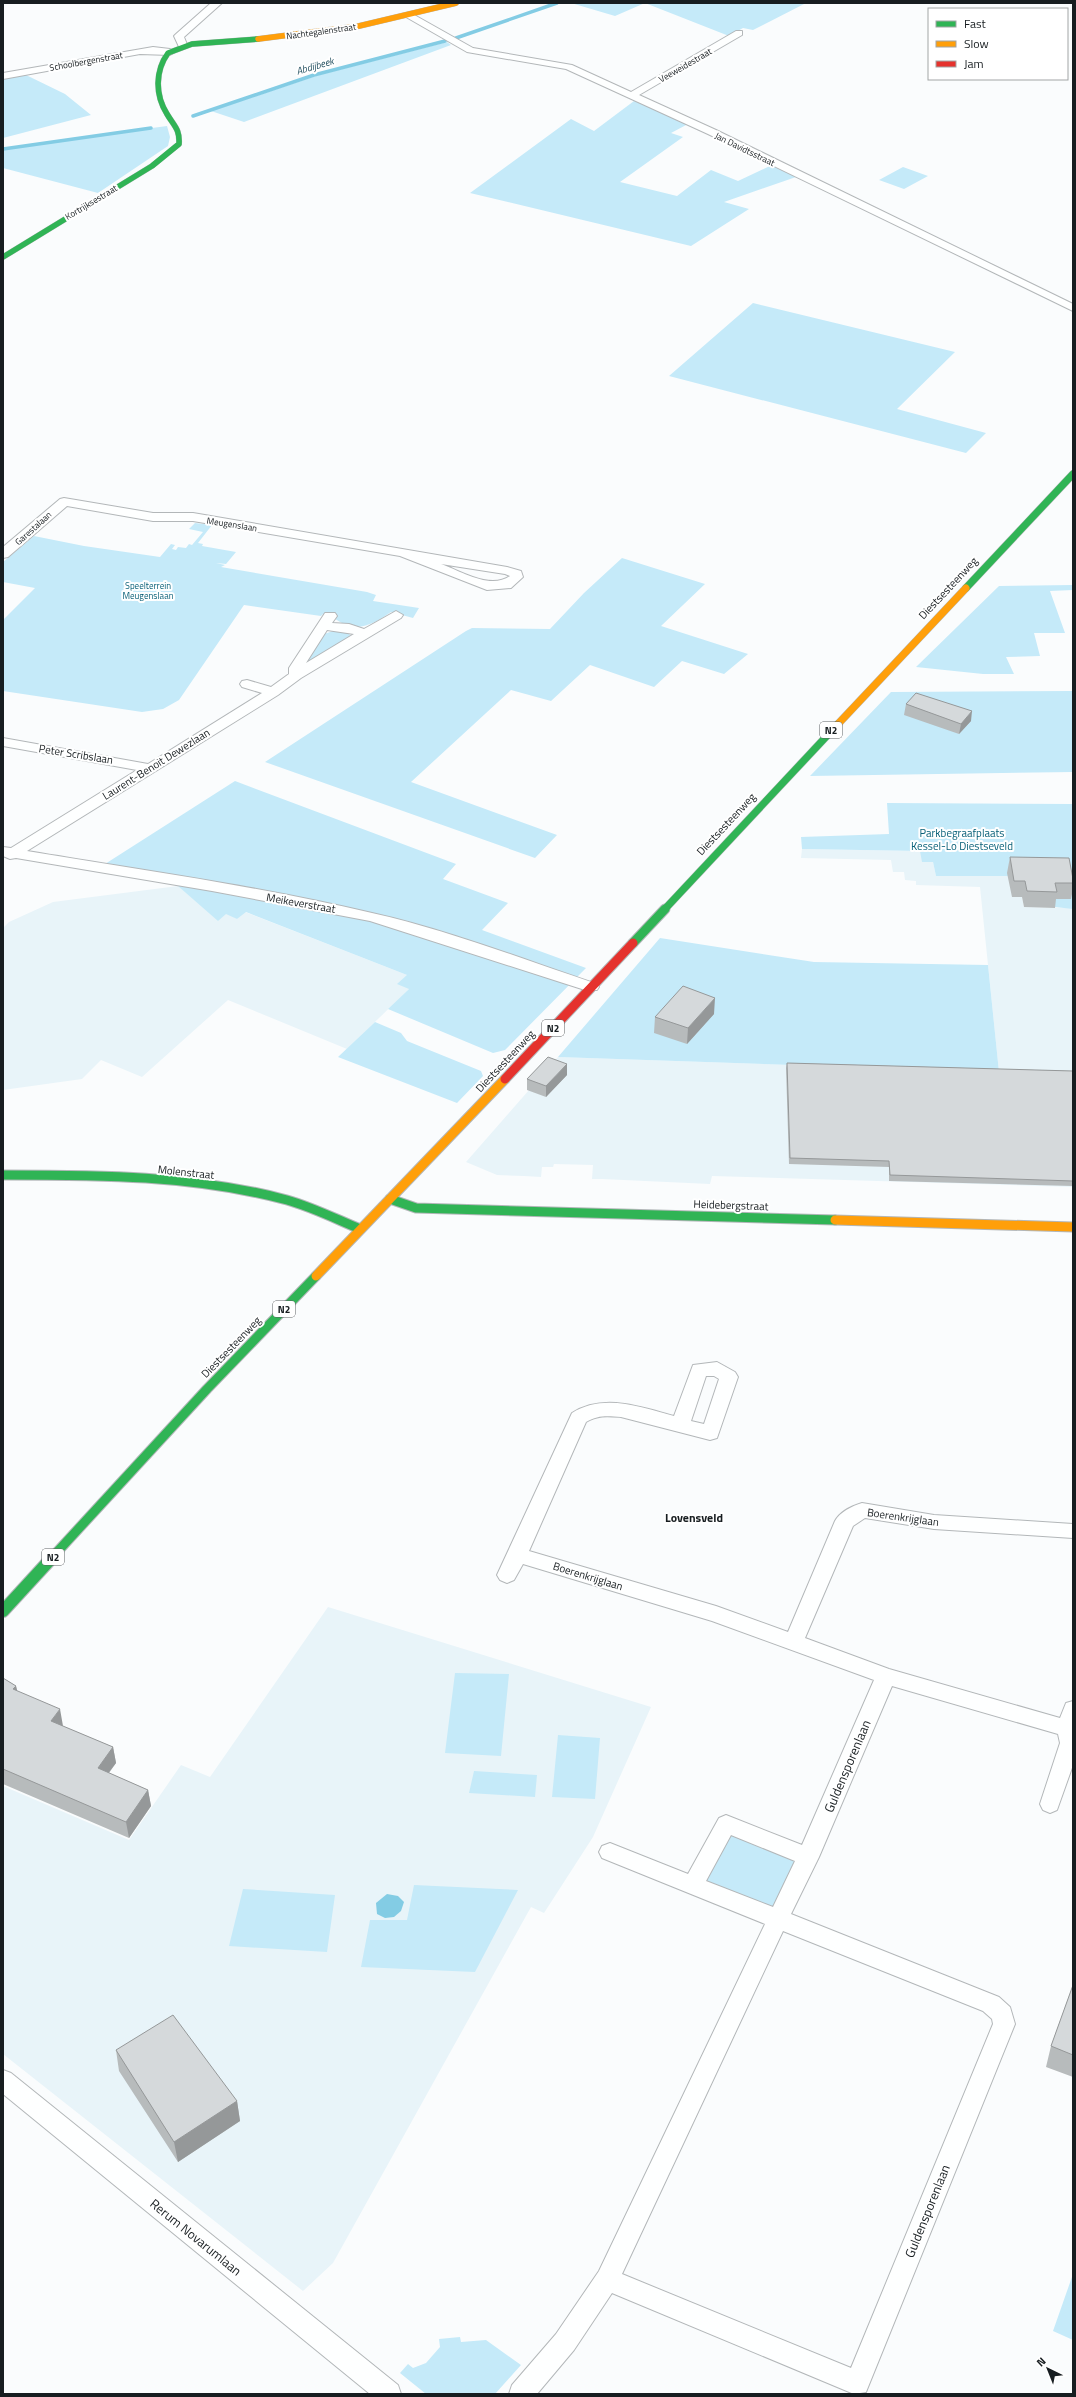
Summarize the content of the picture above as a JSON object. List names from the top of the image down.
{
  "streets": {
    "street": [
      "Nachtegalenstraat",
      "Schoolbergenstraat",
      "Veeweidestraat",
      "Jan Davidtsstraat",
      "Kortrijksestraat",
      "Meugenslaan",
      "Garestalaan",
      "Diestsesteenweg",
      "N2",
      "Peter Scribslaan",
      "Laurent-Benoit Dewezlaan",
      "Meikeverstraat",
      "Molenstraat",
      "Heidebergstraat",
      "Boerenkrijglaan",
      "Guldensporenlaan",
      "Rerum Novarumlaan"
    ]
  },
  "crossings": [
    ["Nachtegalenstraat", "Schoolbergenstraat"],
    ["Nachtegalenstraat", "Jan Davidtsstraat"],
    ["Nachtegalenstraat", "Kortrijksestraat"],
    ["Schoolbergenstraat", "Kortrijksestraat"],
    ["Veeweidestraat", "Jan Davidtsstraat"],
    ["Meugenslaan", "Garestalaan"],
    ["Diestsesteenweg", "Meikeverstraat"],
    ["Diestsesteenweg", "Molenstraat"],
    ["Diestsesteenweg", "Heidebergstraat"],
    ["Peter Scribslaan", "Laurent-Benoit Dewezlaan"],
    ["Laurent-Benoit Dewezlaan", "Meikeverstraat"],
    ["Boerenkrijglaan", "Guldensporenlaan"]
  ],
  "districts": ["Lovensveld"],
  "water": ["Abdijbeek"],
  "parks": ["Speelterrein Meugenslaan", "Parkbegraafplaats Kessel-Lo Diestseveld"],
  "legend": ["Fast", "Slow", "Jam"],
  "north": "top left"
}
